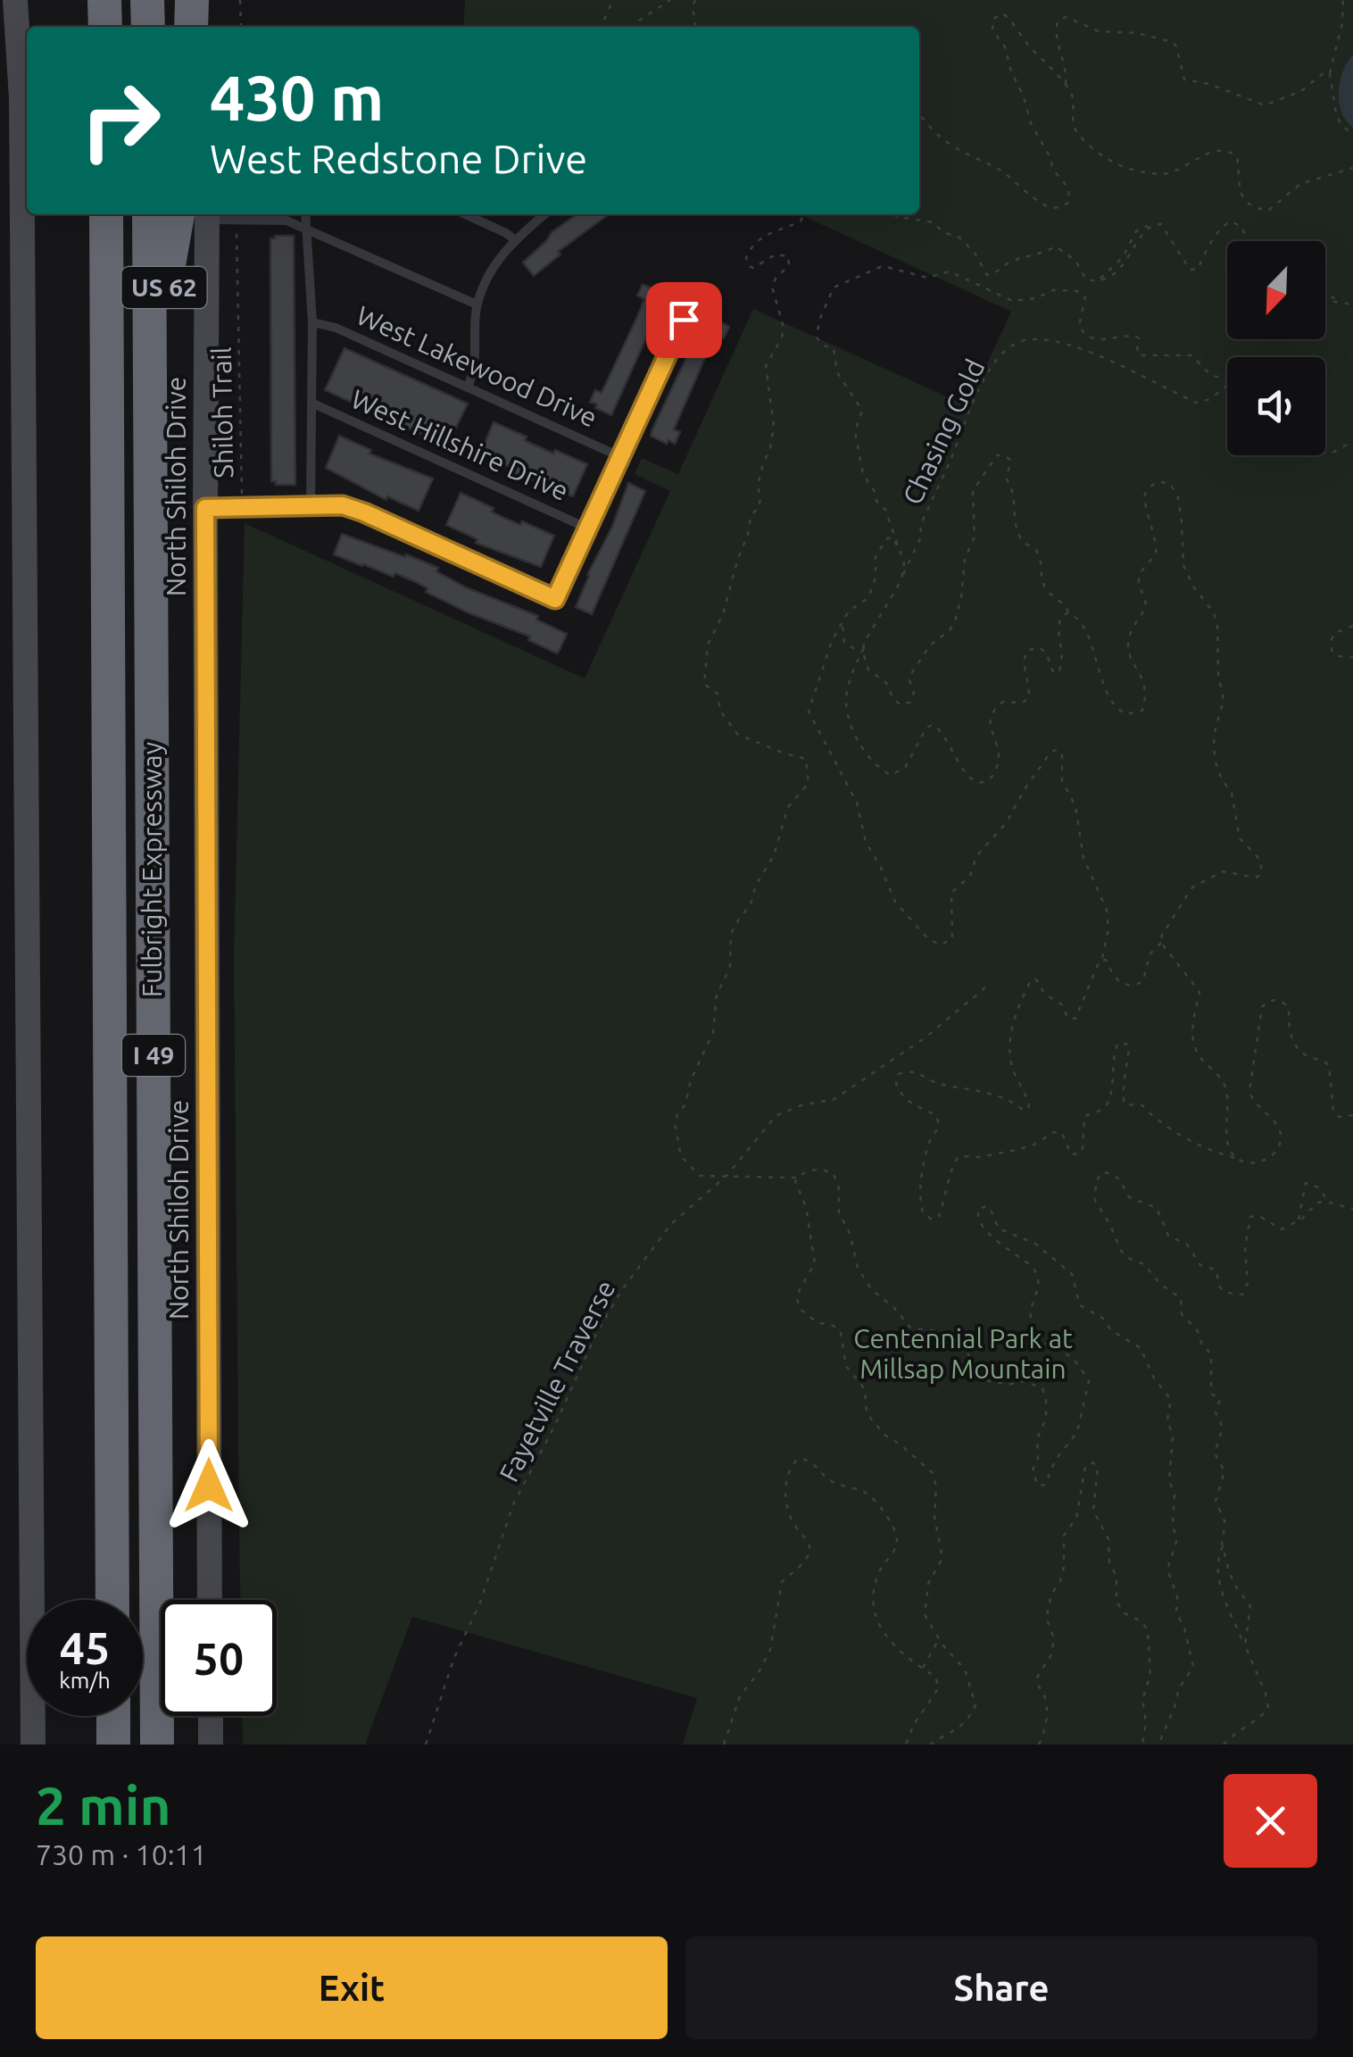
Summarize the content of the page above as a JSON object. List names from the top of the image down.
{
  "streets": {
    "highway": ["US 62", "Fulbright Expressway", "I 49"],
    "main road": ["North Shiloh Drive"],
    "lane": ["West Lakewood Drive", "West Hillshire Drive"],
    "path": ["Shiloh Trail", "Chasing Gold", "Fayetville Traverse"]
  },
  "crossings": [
    ["US 62", "Fulbright Expressway"]
  ],
  "parks": ["Centennial Park at Millsap Mountain"],
  "north": "bottom left",
  "page": {
    "turn": ["430 m", "West Redstone Drive"],
    "speed": "45 km/h",
    "limit": "50",
    "heading": ["2 min", "730 m · 10:11"],
    "buttons": ["Exit", "Share"]
  }
}
